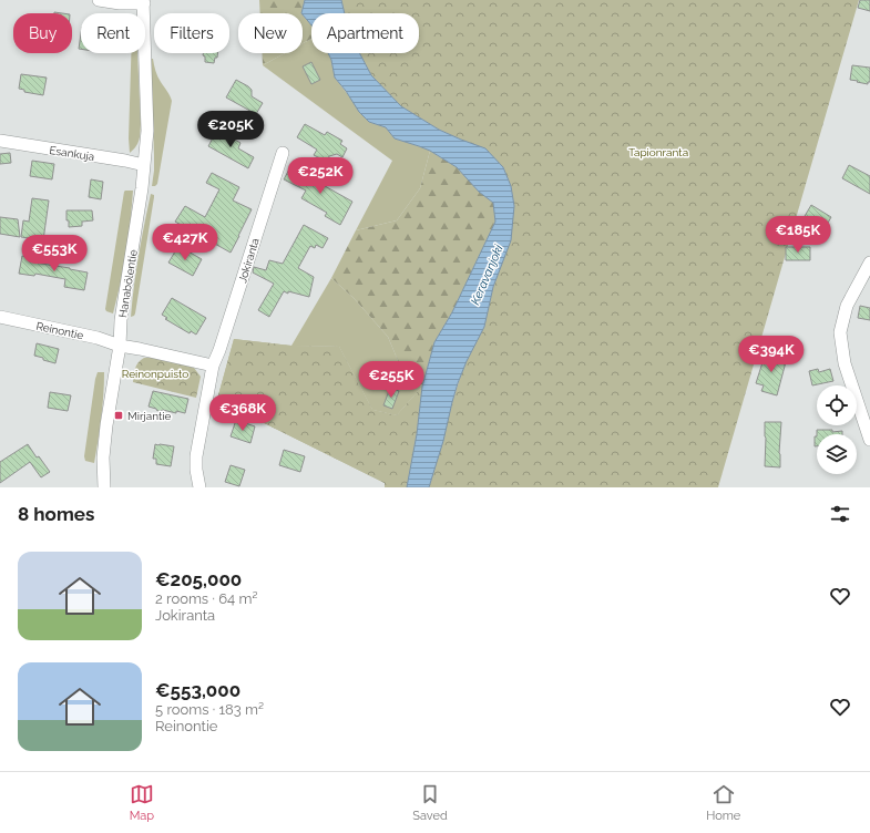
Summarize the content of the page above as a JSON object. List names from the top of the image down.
{
  "streets": {
    "street": [
      "Esankuja",
      "Jokiranta",
      "Hanabölentie",
      "Reinontie"
    ]
  },
  "crossings": [
    ["Esankuja", "Hanabölentie"],
    ["Hanabölentie", "Reinontie"]
  ],
  "water": ["Keravanjoki"],
  "parks": ["Tapionranta", "Reinonpuisto"],
  "places": {
    "transit": ["Mirjantie"]
  },
  "page": {
    "chip": [
      "Buy",
      "Rent",
      "Filters",
      "New",
      "Apartment"
    ],
    "price": [
      "€205K",
      "€252K",
      "€185K",
      "€427K",
      "€553K",
      "€394K",
      "€255K",
      "€368K"
    ],
    "heading": "8 homes",
    "list": [
      {
        "name": "€205,000",
        "note": "2 rooms · 64 m² · Jokiranta"
      },
      {
        "name": "€553,000",
        "note": "5 rooms · 183 m² · Reinontie"
      }
    ],
    "tabs": ["Map", "Saved", "Home"]
  }
}
